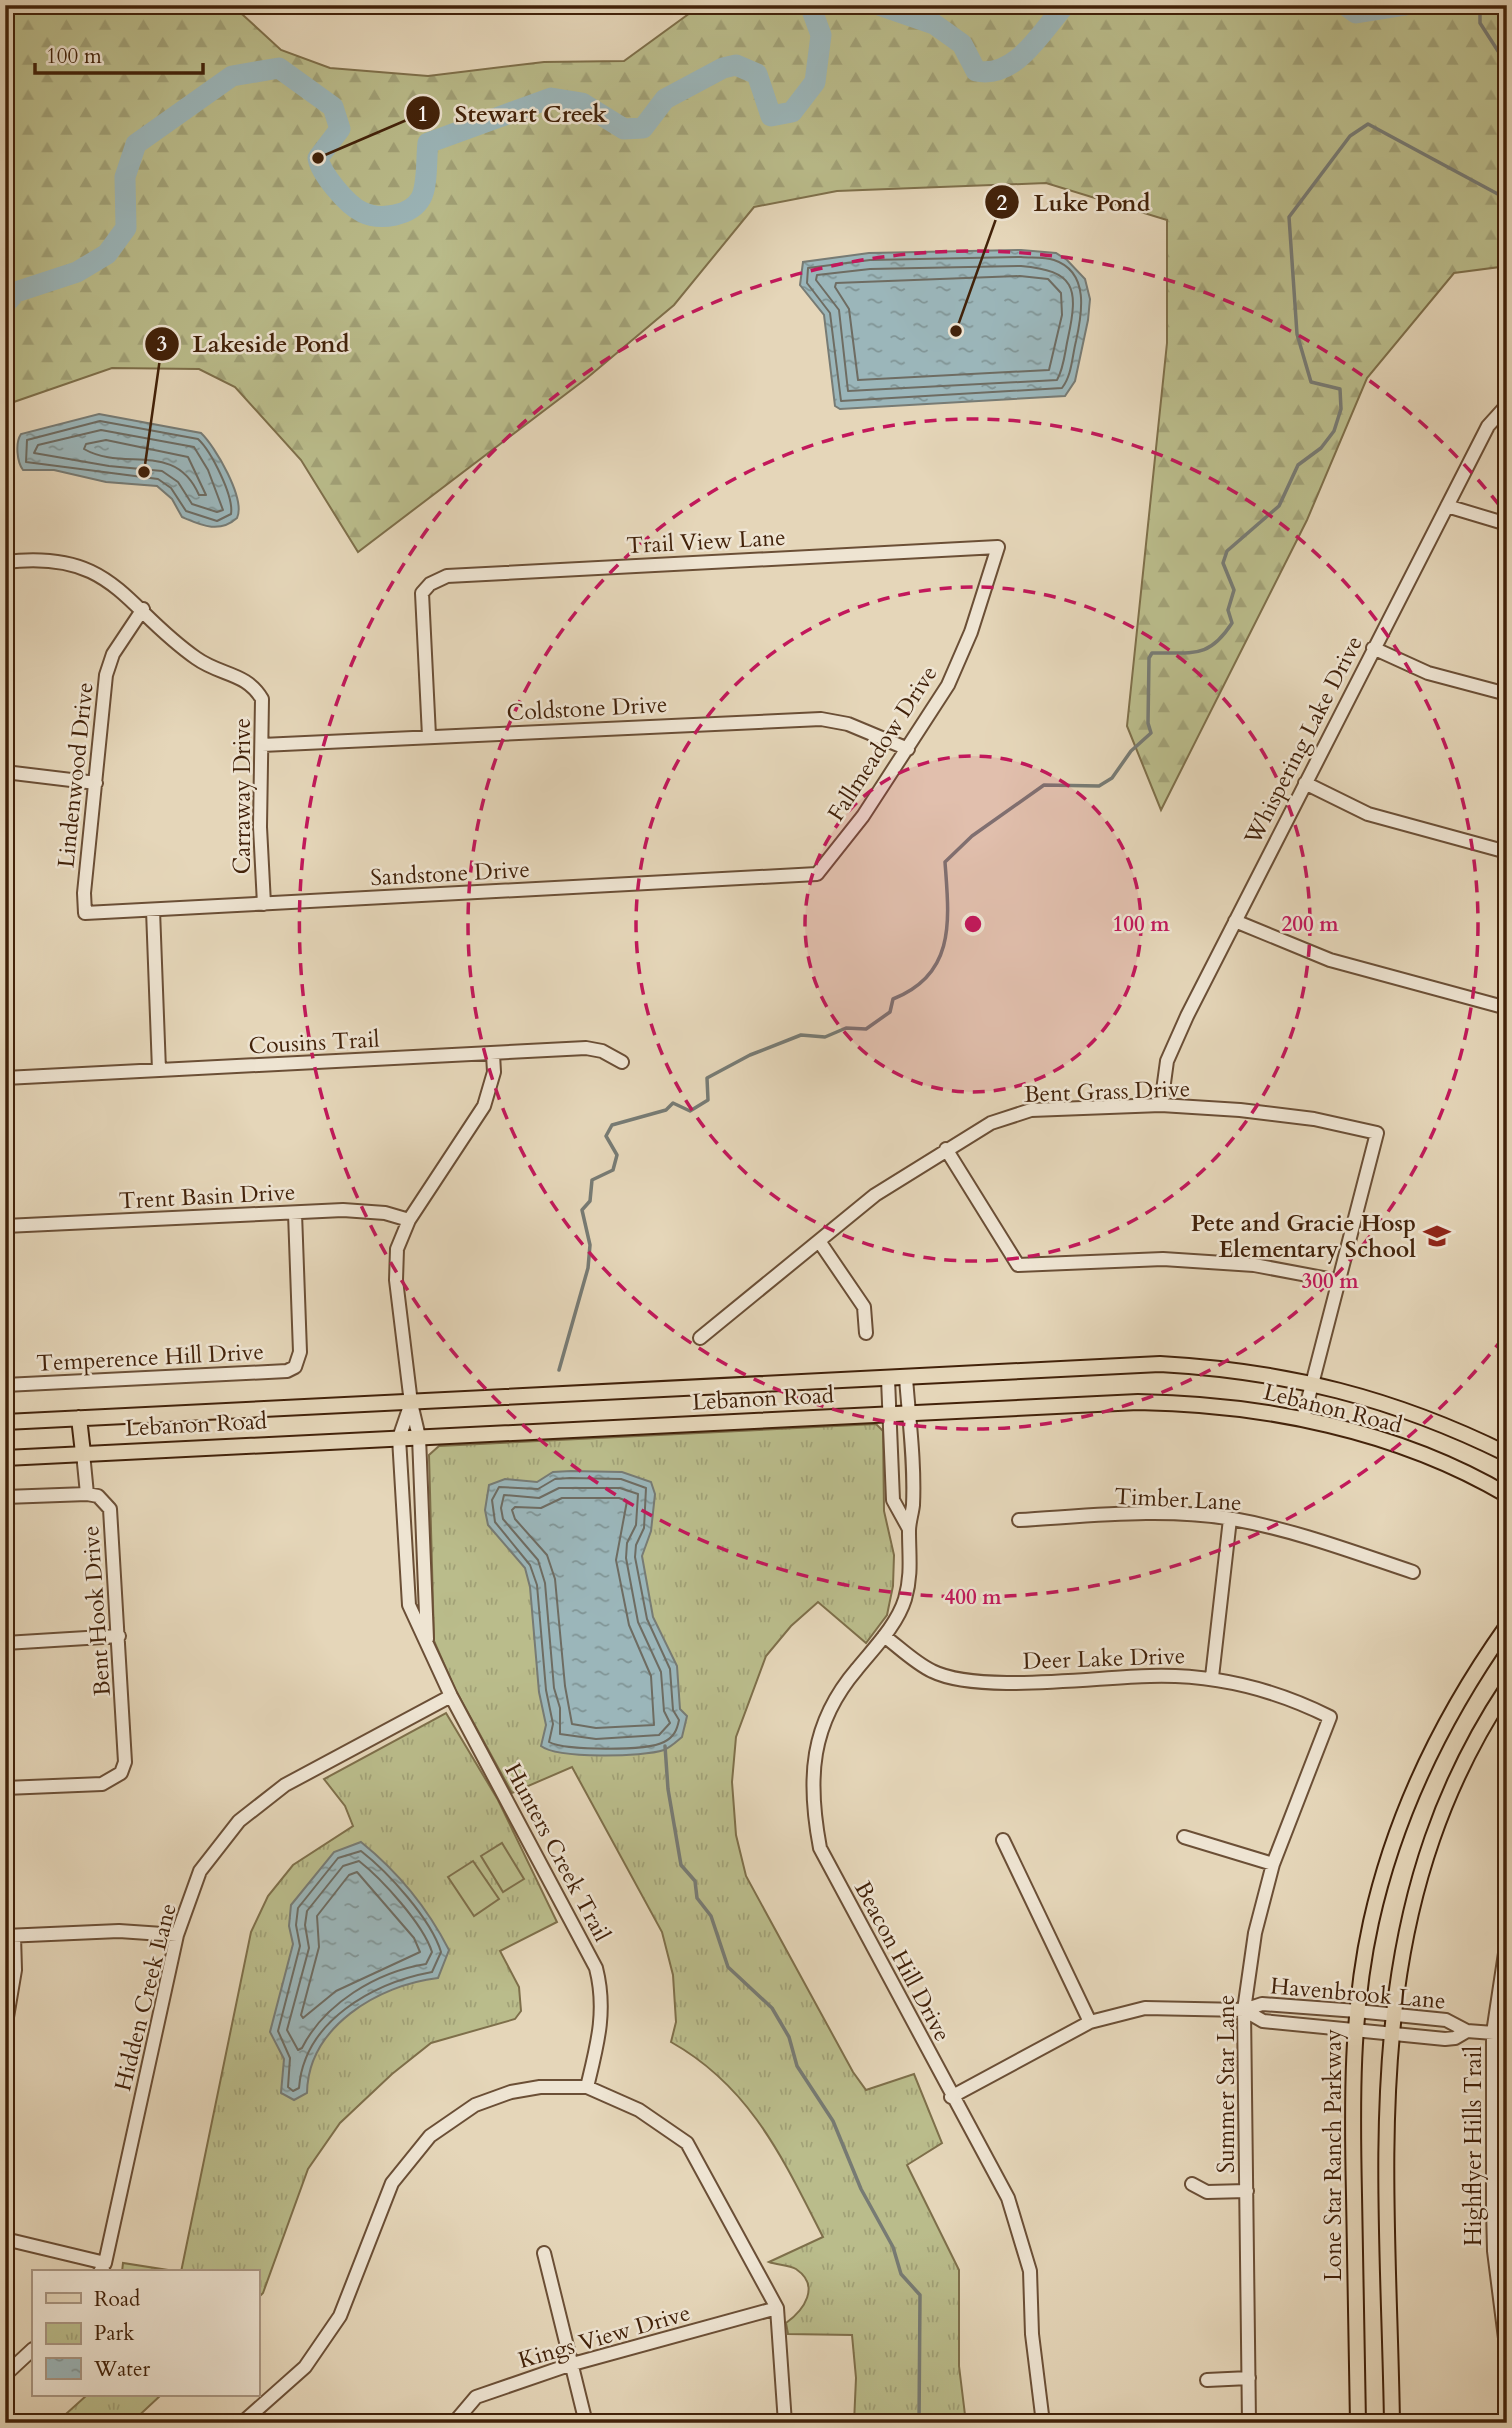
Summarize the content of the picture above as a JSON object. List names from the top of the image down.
{
  "streets": {
    "main road": ["Lebanon Road", "Lone Star Ranch Parkway"],
    "street": [
      "Trail View Lane",
      "Coldstone Drive",
      "Whispering Lake Drive",
      "Fallmeadow Drive",
      "Lindenwood Drive",
      "Carraway Drive",
      "Sandstone Drive",
      "Cousins Trail",
      "Bent Grass Drive",
      "Trent Basin Drive",
      "Temperence Hill Drive",
      "Timber Lane",
      "Bent Hook Drive",
      "Deer Lake Drive",
      "Hunters Creek Trail",
      "Beacon Hill Drive",
      "Havenbrook Lane",
      "Hidden Creek Lane",
      "Summer Star Lane",
      "Highflyer Hills Trail",
      "Kings View Drive"
    ]
  },
  "crossings": [
    ["Trail View Lane", "Coldstone Drive"],
    ["Trail View Lane", "Fallmeadow Drive"],
    ["Coldstone Drive", "Fallmeadow Drive"],
    ["Coldstone Drive", "Carraway Drive"],
    ["Whispering Lake Drive", "Bent Grass Drive"],
    ["Fallmeadow Drive", "Sandstone Drive"],
    ["Lindenwood Drive", "Carraway Drive"],
    ["Lindenwood Drive", "Sandstone Drive"],
    ["Carraway Drive", "Sandstone Drive"],
    ["Cousins Trail", "Hunters Creek Trail"],
    ["Trent Basin Drive", "Temperence Hill Drive"],
    ["Trent Basin Drive", "Hunters Creek Trail"],
    ["Lebanon Road", "Hunters Creek Trail"],
    ["Lebanon Road", "Beacon Hill Drive"],
    ["Deer Lake Drive", "Beacon Hill Drive"],
    ["Deer Lake Drive", "Summer Star Lane"],
    ["Hunters Creek Trail", "Hidden Creek Lane"],
    ["Beacon Hill Drive", "Havenbrook Lane"],
    ["Havenbrook Lane", "Summer Star Lane"],
    ["Havenbrook Lane", "Highflyer Hills Trail"],
    ["Havenbrook Lane", "Lone Star Ranch Parkway"]
  ],
  "places": {
    "other": ["Stewart Creek", "Luke Pond", "Lakeside Pond"],
    "school or university": ["Pete and Gracie Hosp Elementary School"]
  },
  "legend": ["Road", "Park", "Water"],
  "scale_bar": "100 m",
  "rings": [
    "100 m",
    "200 m",
    "300 m",
    "400 m"
  ]
}
